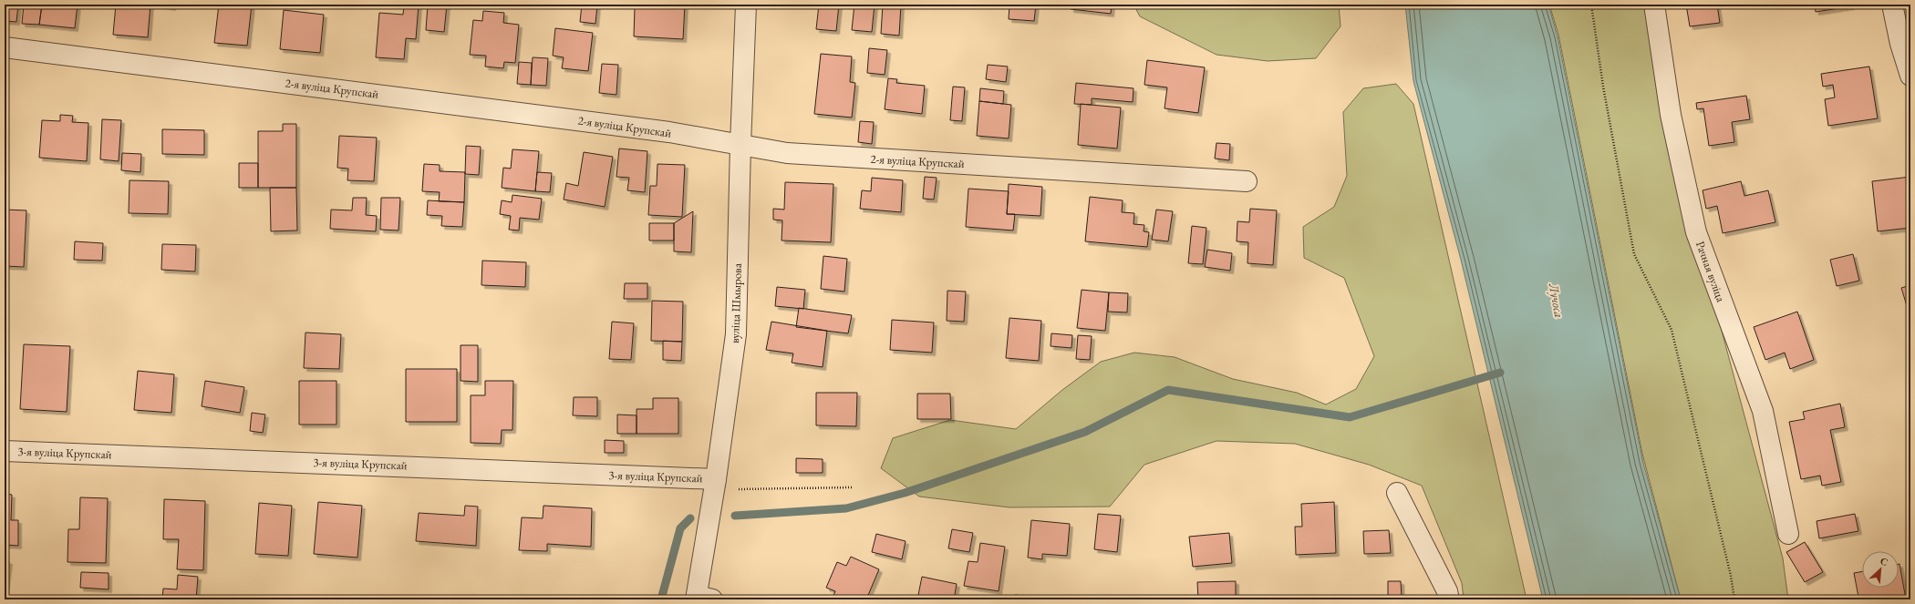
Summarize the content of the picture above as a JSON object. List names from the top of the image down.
{
  "streets": {
    "street": [
      "2-я вуліца Крупскай",
      "Рачная вуліца",
      "вуліца Шмырова",
      "3-я вуліца Крупскай"
    ]
  },
  "crossings": [
    ["2-я вуліца Крупскай", "вуліца Шмырова"],
    ["вуліца Шмырова", "3-я вуліца Крупскай"]
  ],
  "water": ["Лучоса"],
  "north": "top right"
}
